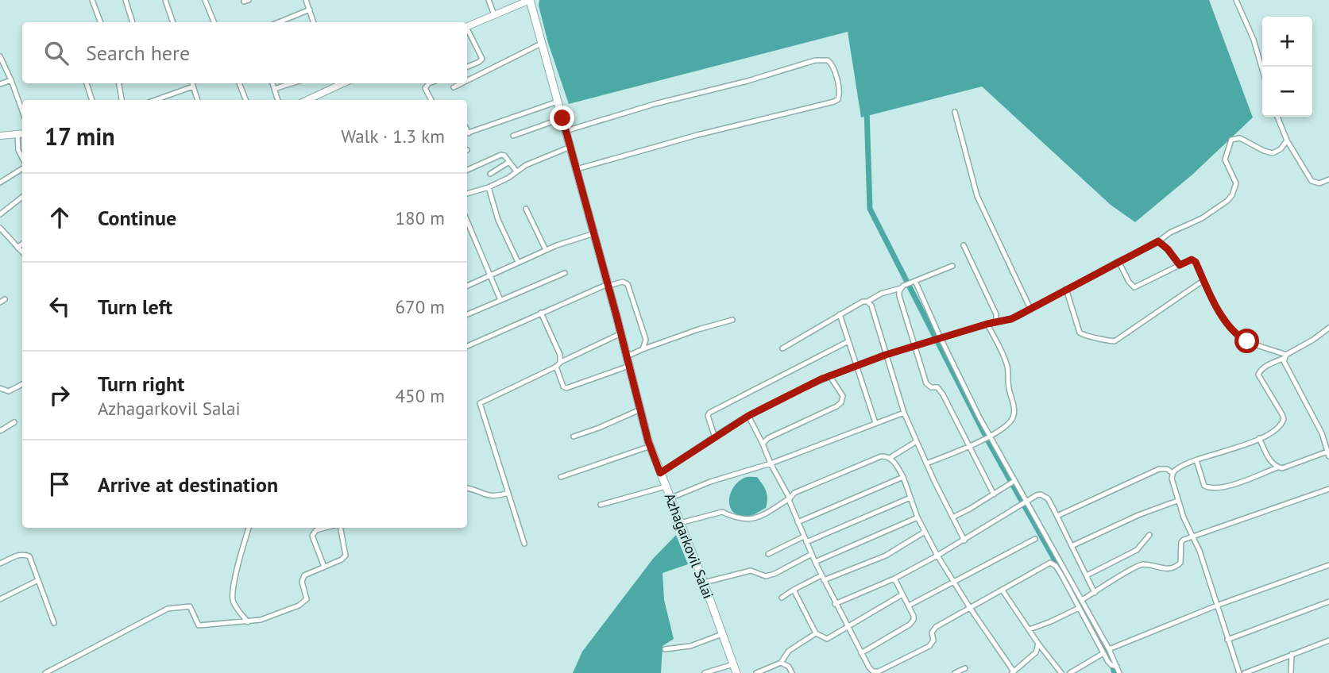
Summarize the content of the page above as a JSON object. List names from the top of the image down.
{
  "streets": {
    "main road": ["Azhagarkovil Salai"]
  },
  "page": {
    "map_buttons": ["+", "−"],
    "search": "Search here",
    "heading": ["17 min", "Walk · 1.3 km"],
    "list": [
      ["Continue", "180 m"],
      ["Turn left", "670 m"],
      ["Turn right", "Azhagarkovil Salai", "450 m"],
      "Arrive at destination"
    ]
  }
}
